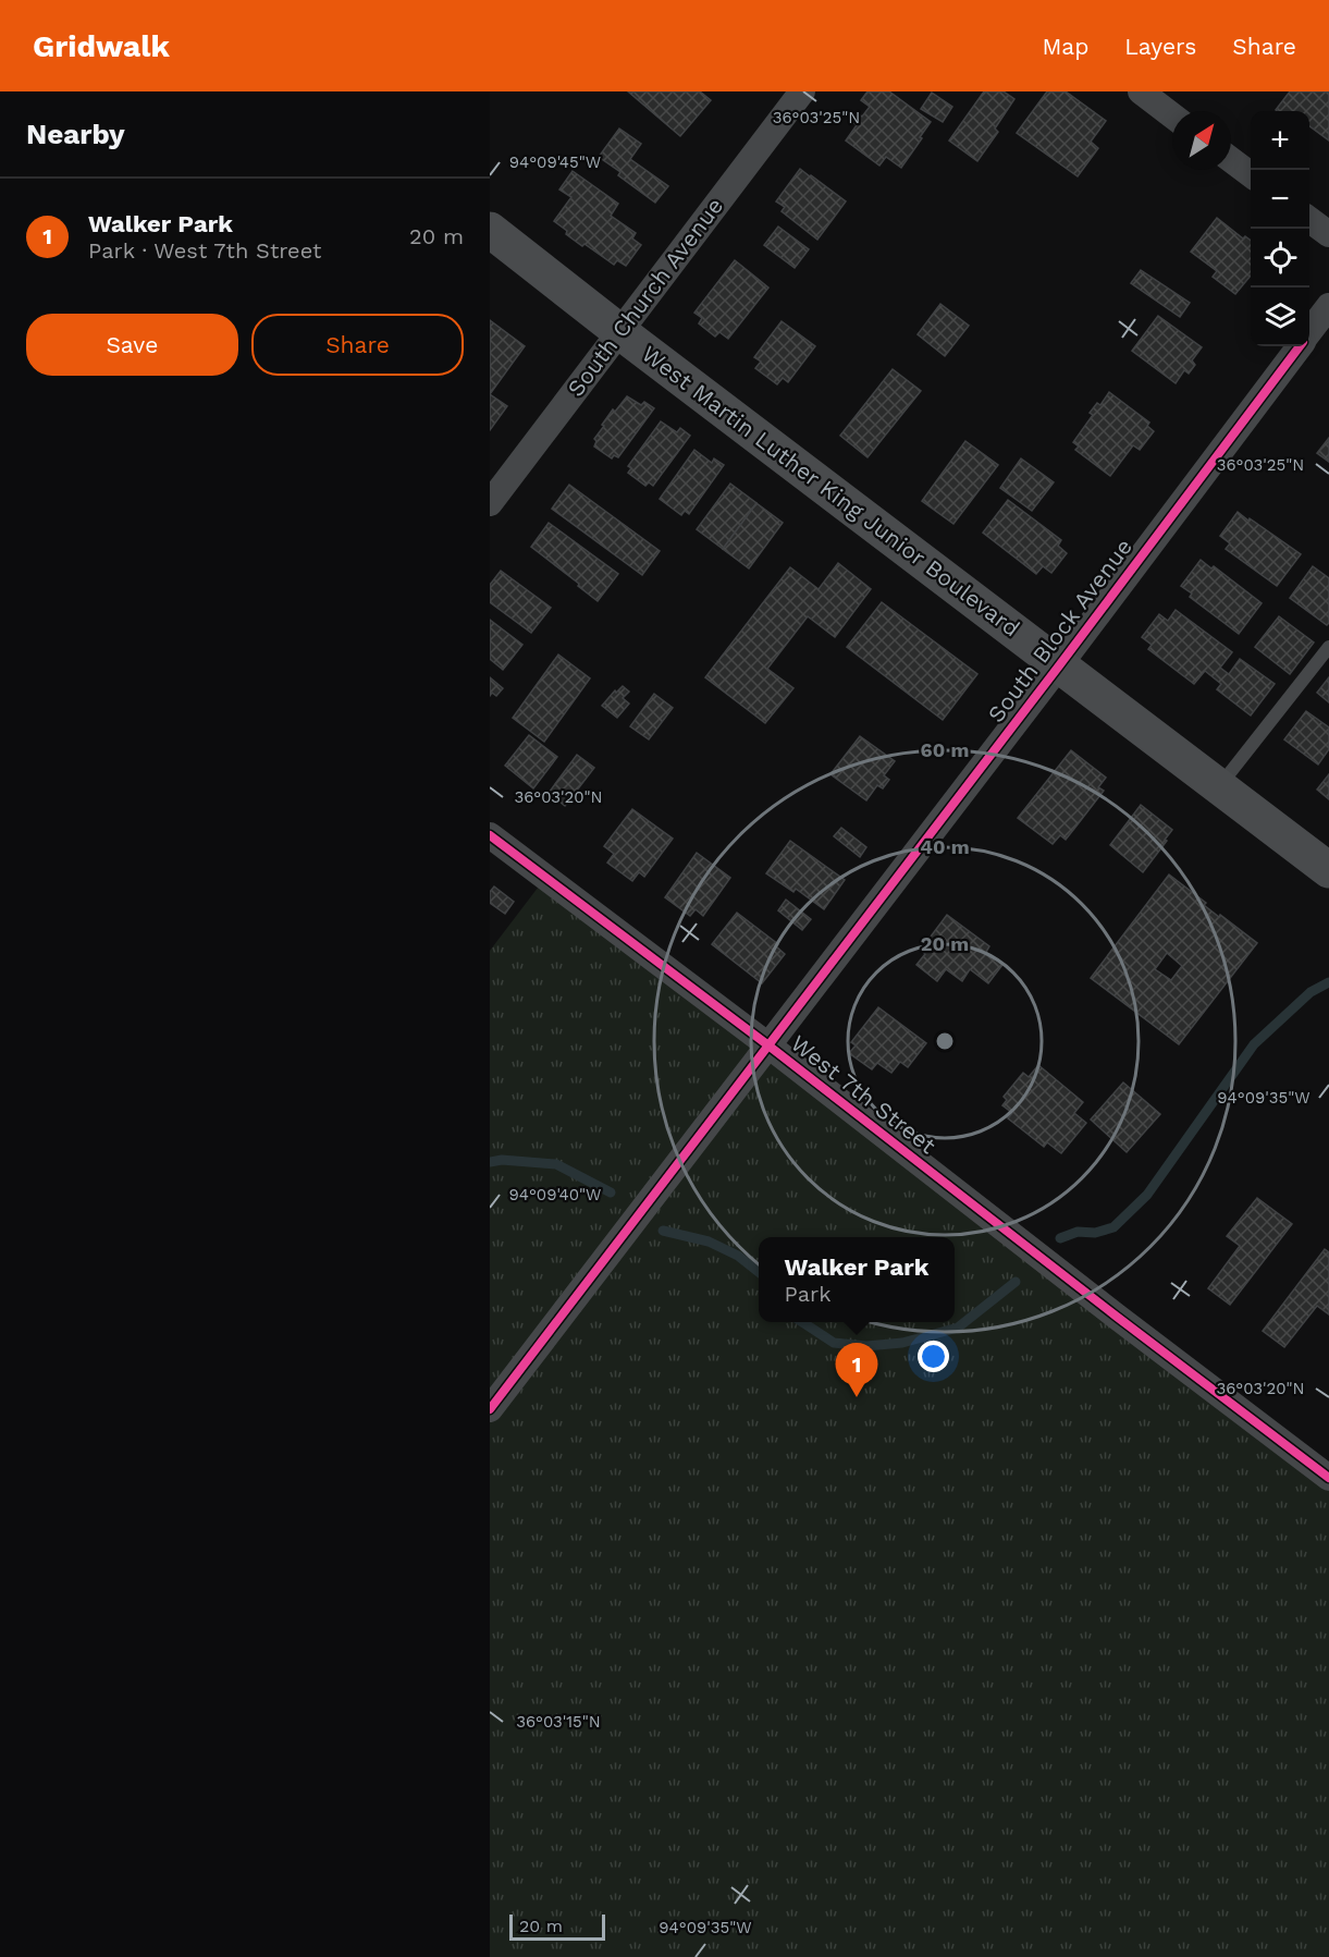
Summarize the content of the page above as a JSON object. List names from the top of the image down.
{
  "streets": {
    "main road": ["West Martin Luther King Junior Boulevard"],
    "street": ["South Church Avenue", "South Block Avenue", "West 7th Street"]
  },
  "crossings": [
    ["South Church Avenue", "West Martin Luther King Junior Boulevard"],
    ["West Martin Luther King Junior Boulevard", "South Block Avenue"],
    ["South Block Avenue", "West 7th Street"]
  ],
  "scale_bar": "20 m",
  "north": "top right",
  "page": {
    "header": "Gridwalk",
    "nav": ["Map", "Layers", "Share"],
    "heading": "Nearby",
    "map_buttons": ["+", "−"],
    "list": [
      {
        "mark": "1",
        "name": "Walker Park",
        "note": "Park · West 7th Street",
        "value": "20 m"
      }
    ],
    "buttons": ["Save", "Share"],
    "popup": ["Walker Park", "Park"],
    "pins": "1",
    "scale": "20 m"
  },
  "coordinates": [
    "36°03'25\"N",
    "94°09'45\"W",
    "36°03'20\"N",
    "94°09'35\"W",
    "94°09'40\"W",
    "36°03'15\"N"
  ],
  "rings": ["60 m", "40 m", "20 m"]
}
